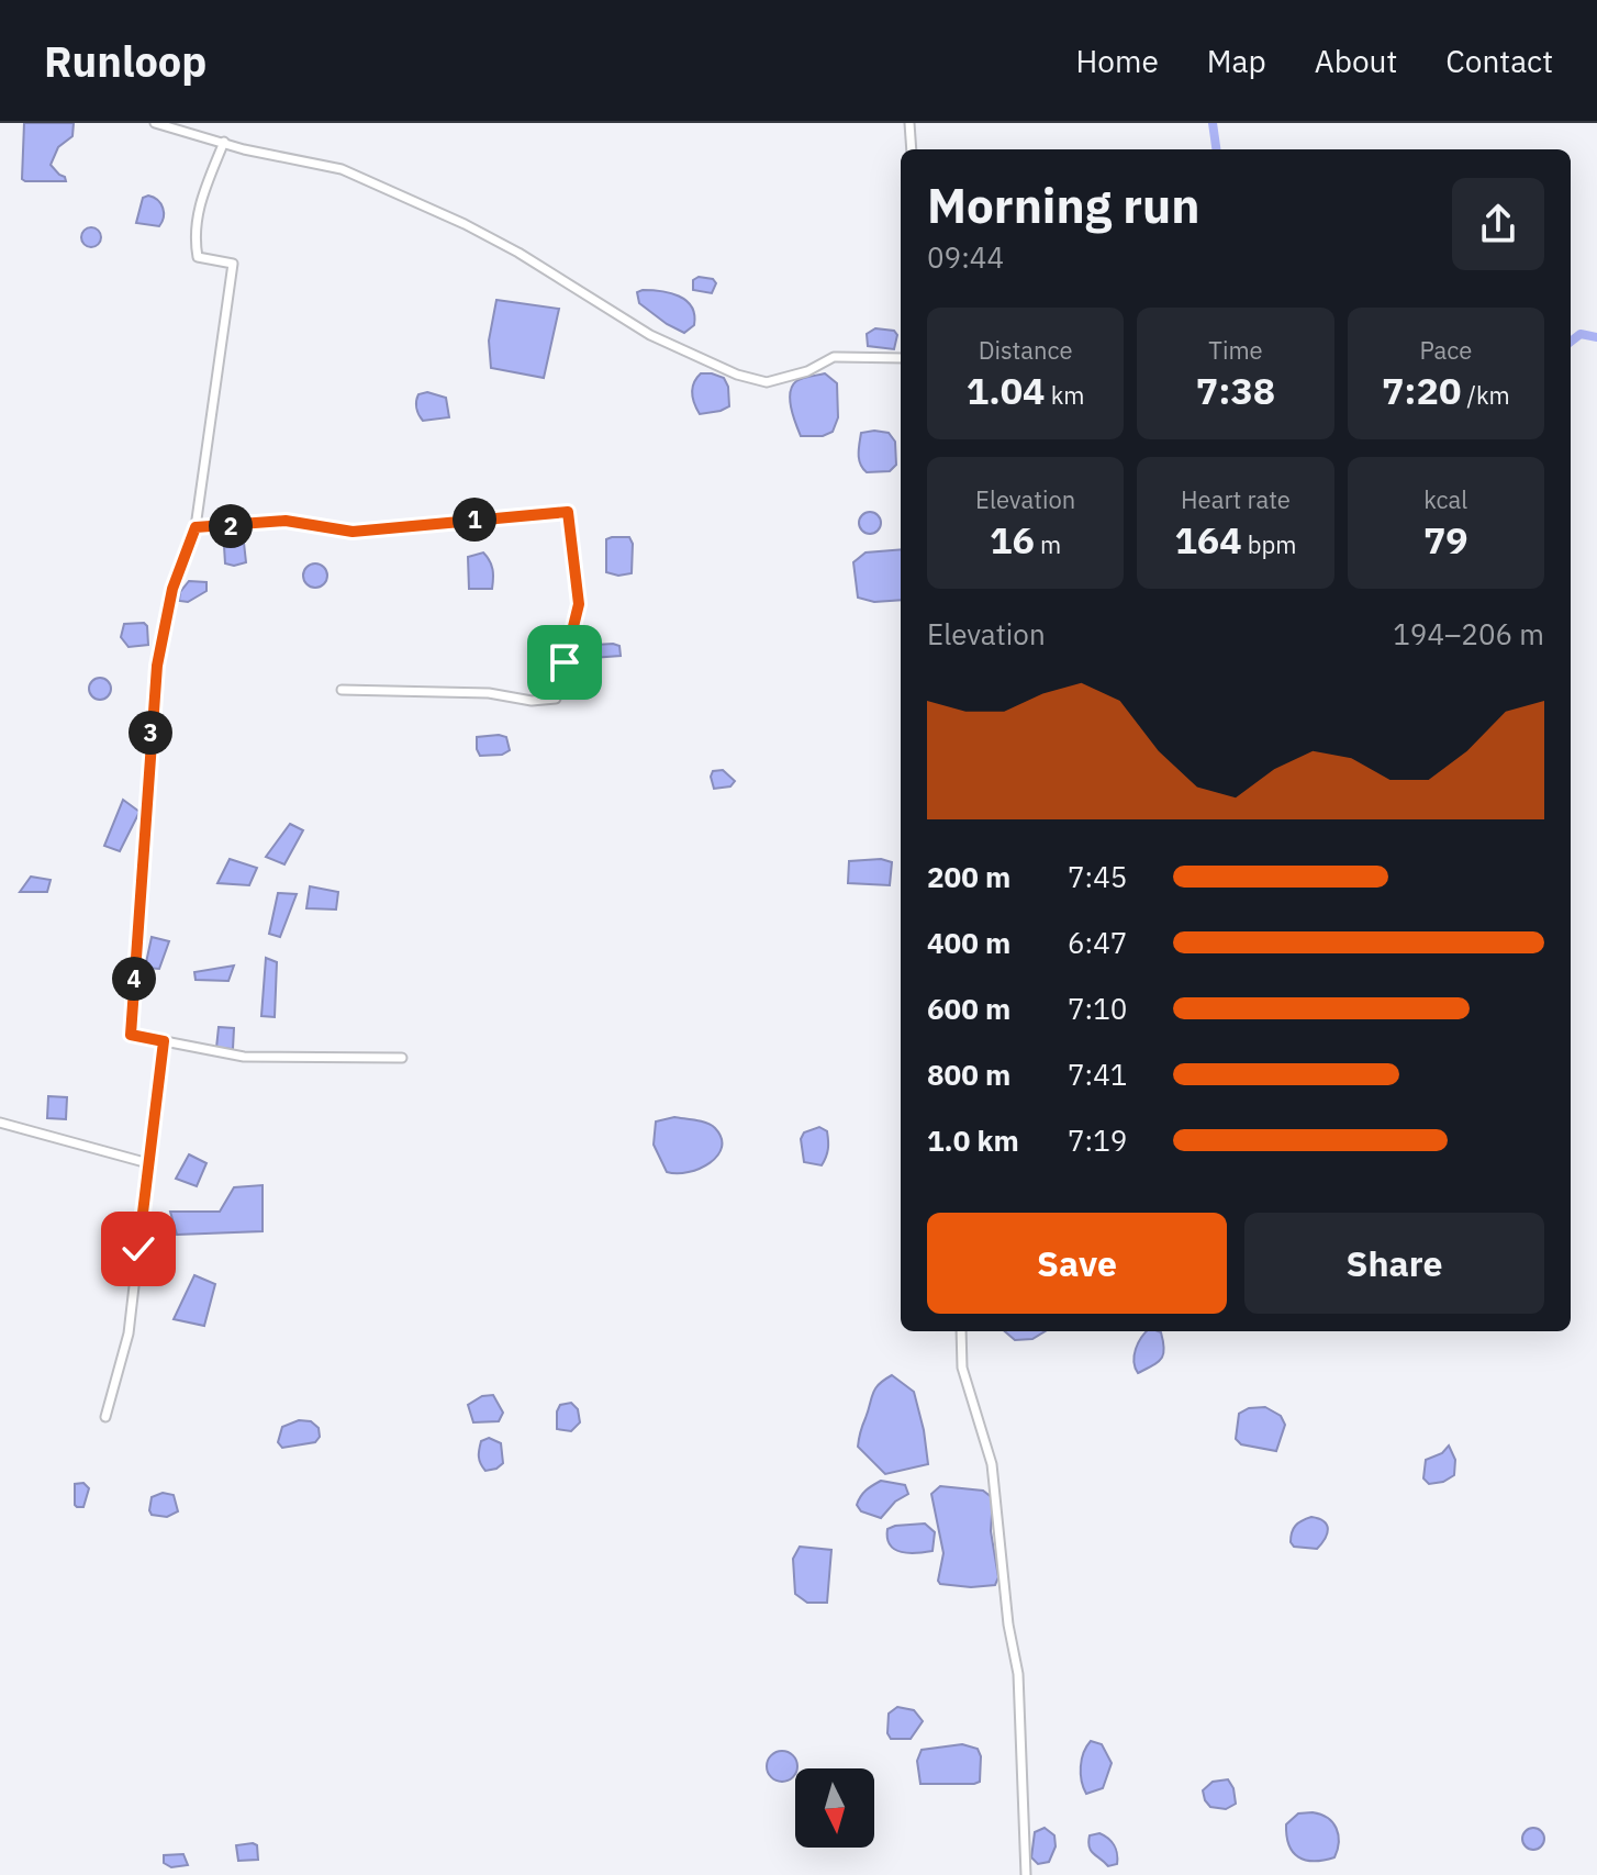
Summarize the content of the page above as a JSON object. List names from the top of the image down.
{
  "north": "bottom",
  "page": {
    "header": "Runloop",
    "nav": [
      "Home",
      "Map",
      "About",
      "Contact"
    ],
    "heading": ["Morning run", "09:44"],
    "stats": [
      ["Distance", "1.04 km"],
      ["Time", "7:38"],
      ["Pace", "7:20 /km"],
      ["Elevation", "16 m"],
      ["Heart rate", "164 bpm"],
      ["kcal", "79"]
    ],
    "pins": [
      "1",
      "2",
      "3",
      "4"
    ],
    "chart": ["Elevation", "194–206 m"],
    "list": [
      {
        "name": "200 m",
        "note": "7:45"
      },
      {
        "name": "400 m",
        "note": "6:47"
      },
      {
        "name": "600 m",
        "note": "7:10"
      },
      {
        "name": "800 m",
        "note": "7:41"
      },
      {
        "name": "1.0 km",
        "note": "7:19"
      }
    ],
    "buttons": ["Save", "Share"]
  }
}
